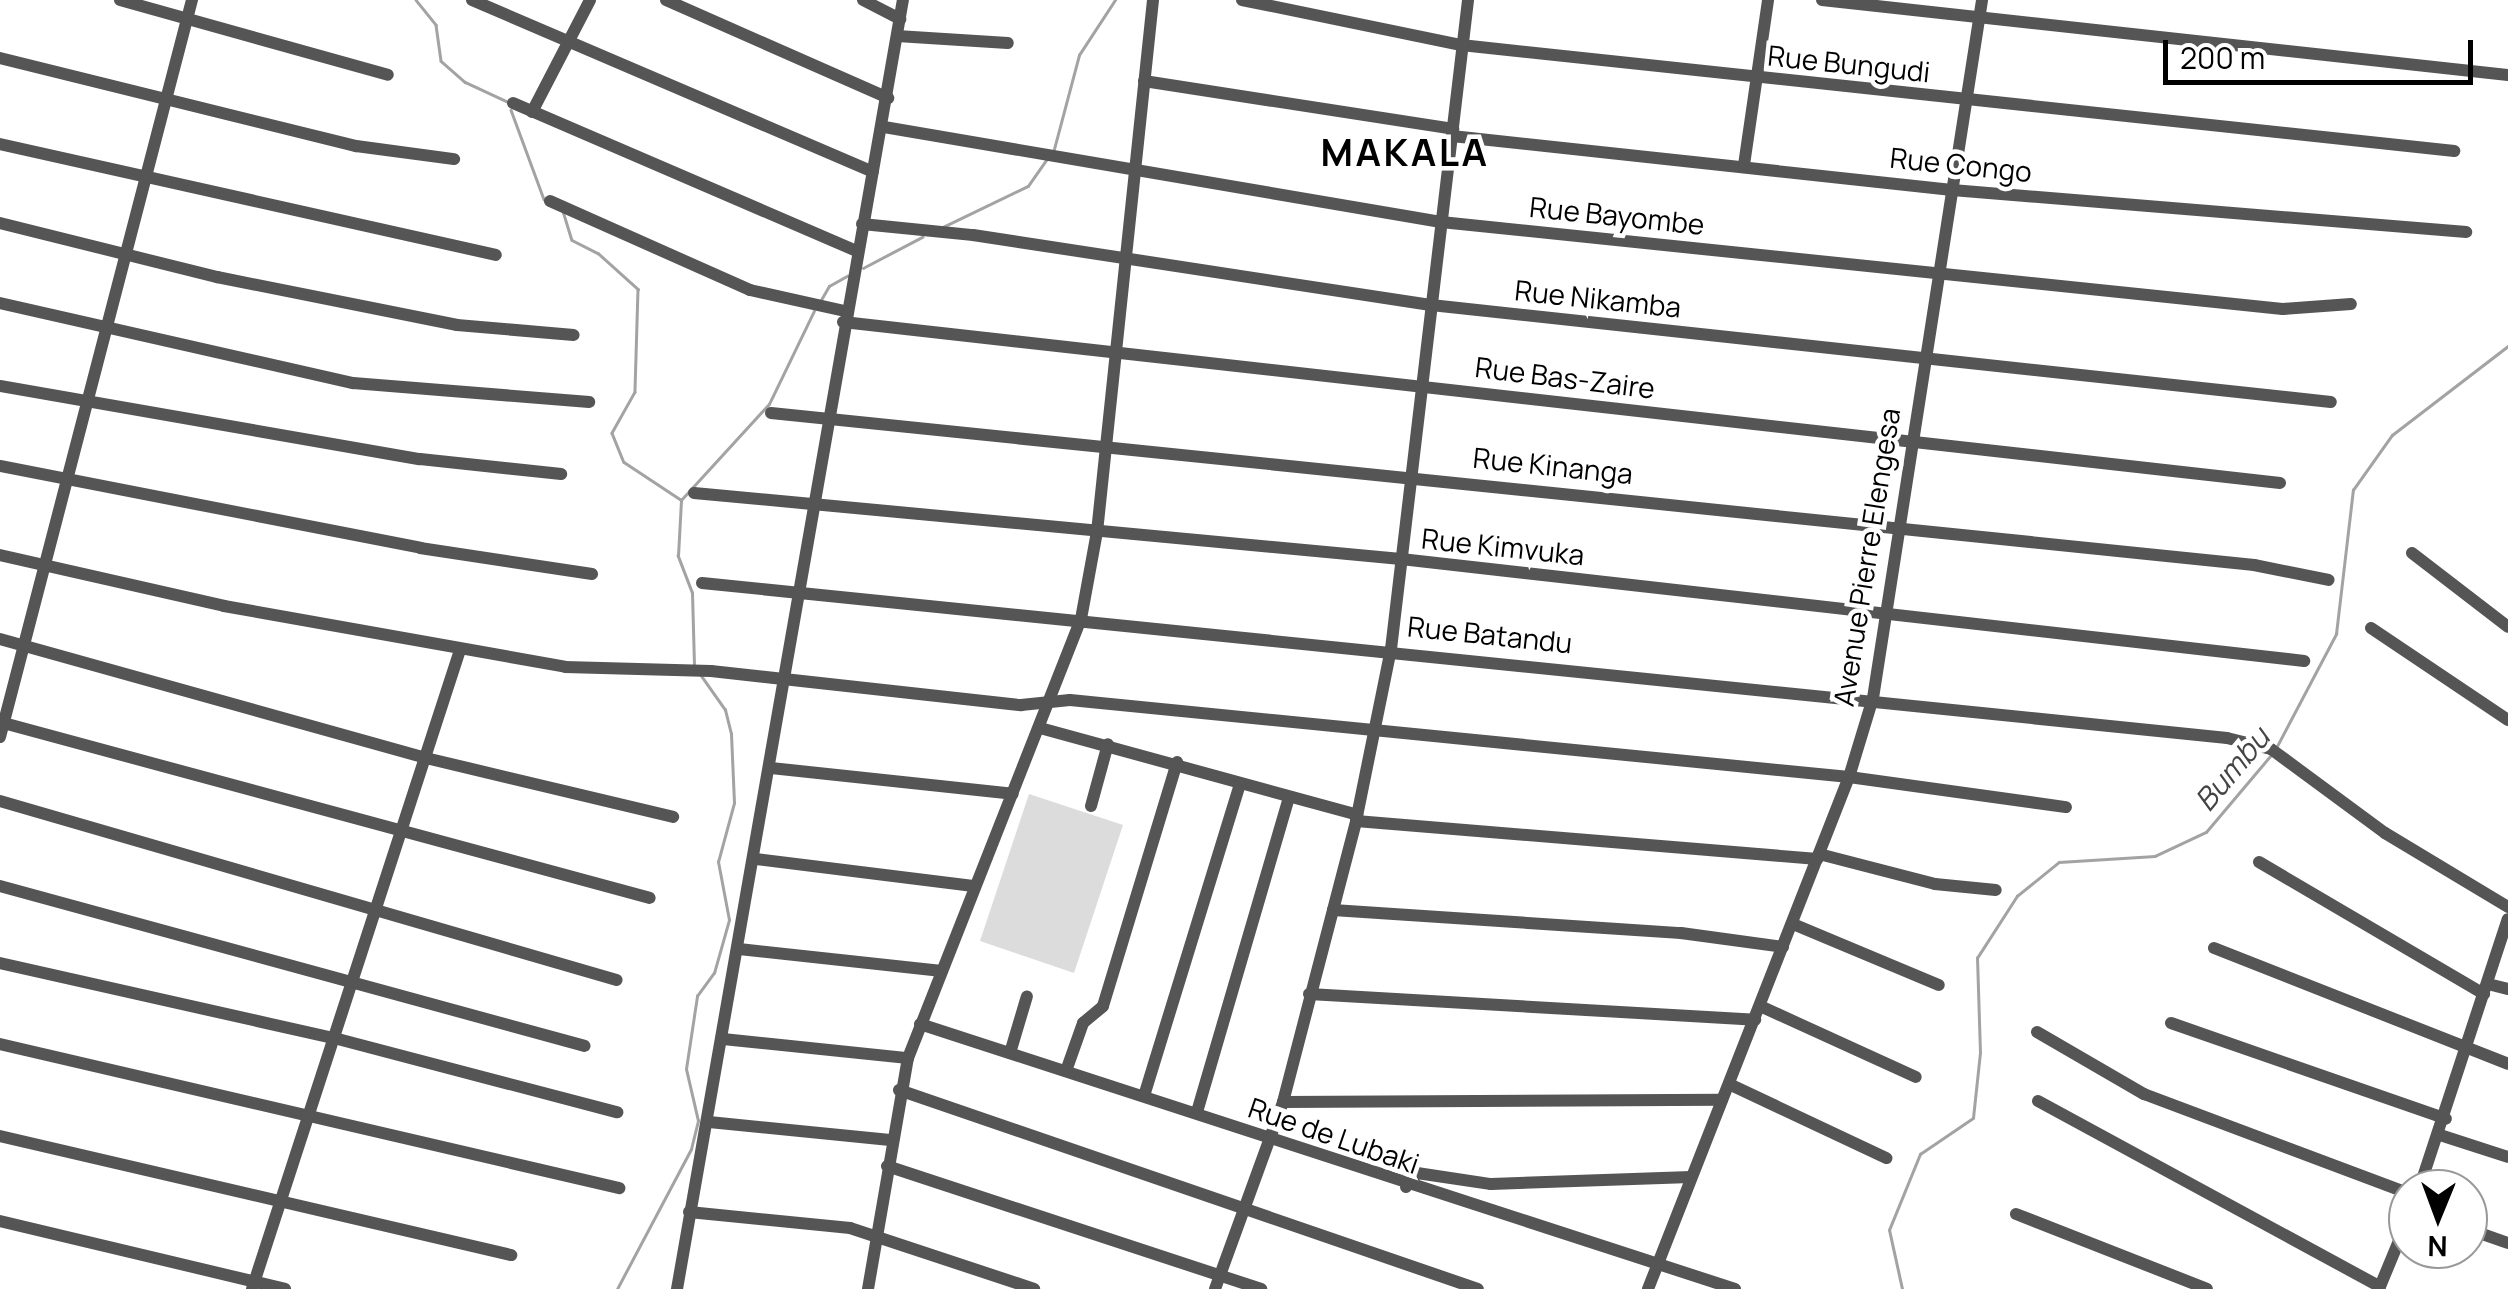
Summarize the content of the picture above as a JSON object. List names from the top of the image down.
{
  "streets": {
    "street": [
      "Rue Bungudi",
      "Rue Congo",
      "Rue Bayombe",
      "Rue Nikamba",
      "Rue Bas-Zaire",
      "Rue Kinanga",
      "Rue Kimvuka",
      "Avenue Pierre Elengesa",
      "Rue Batandu",
      "Rue de Lubaki"
    ]
  },
  "crossings": [
    ["Rue Bungudi", "Avenue Pierre Elengesa"],
    ["Rue Congo", "Avenue Pierre Elengesa"],
    ["Rue Bayombe", "Avenue Pierre Elengesa"],
    ["Rue Nikamba", "Avenue Pierre Elengesa"],
    ["Rue Bas-Zaire", "Avenue Pierre Elengesa"],
    ["Rue Kinanga", "Avenue Pierre Elengesa"],
    ["Rue Kimvuka", "Avenue Pierre Elengesa"],
    ["Avenue Pierre Elengesa", "Rue Batandu"],
    ["Avenue Pierre Elengesa", "Rue de Lubaki"]
  ],
  "districts": ["MAKALA"],
  "water": ["Bumbu"],
  "scale_bar": "200 m",
  "north": "bottom"
}
